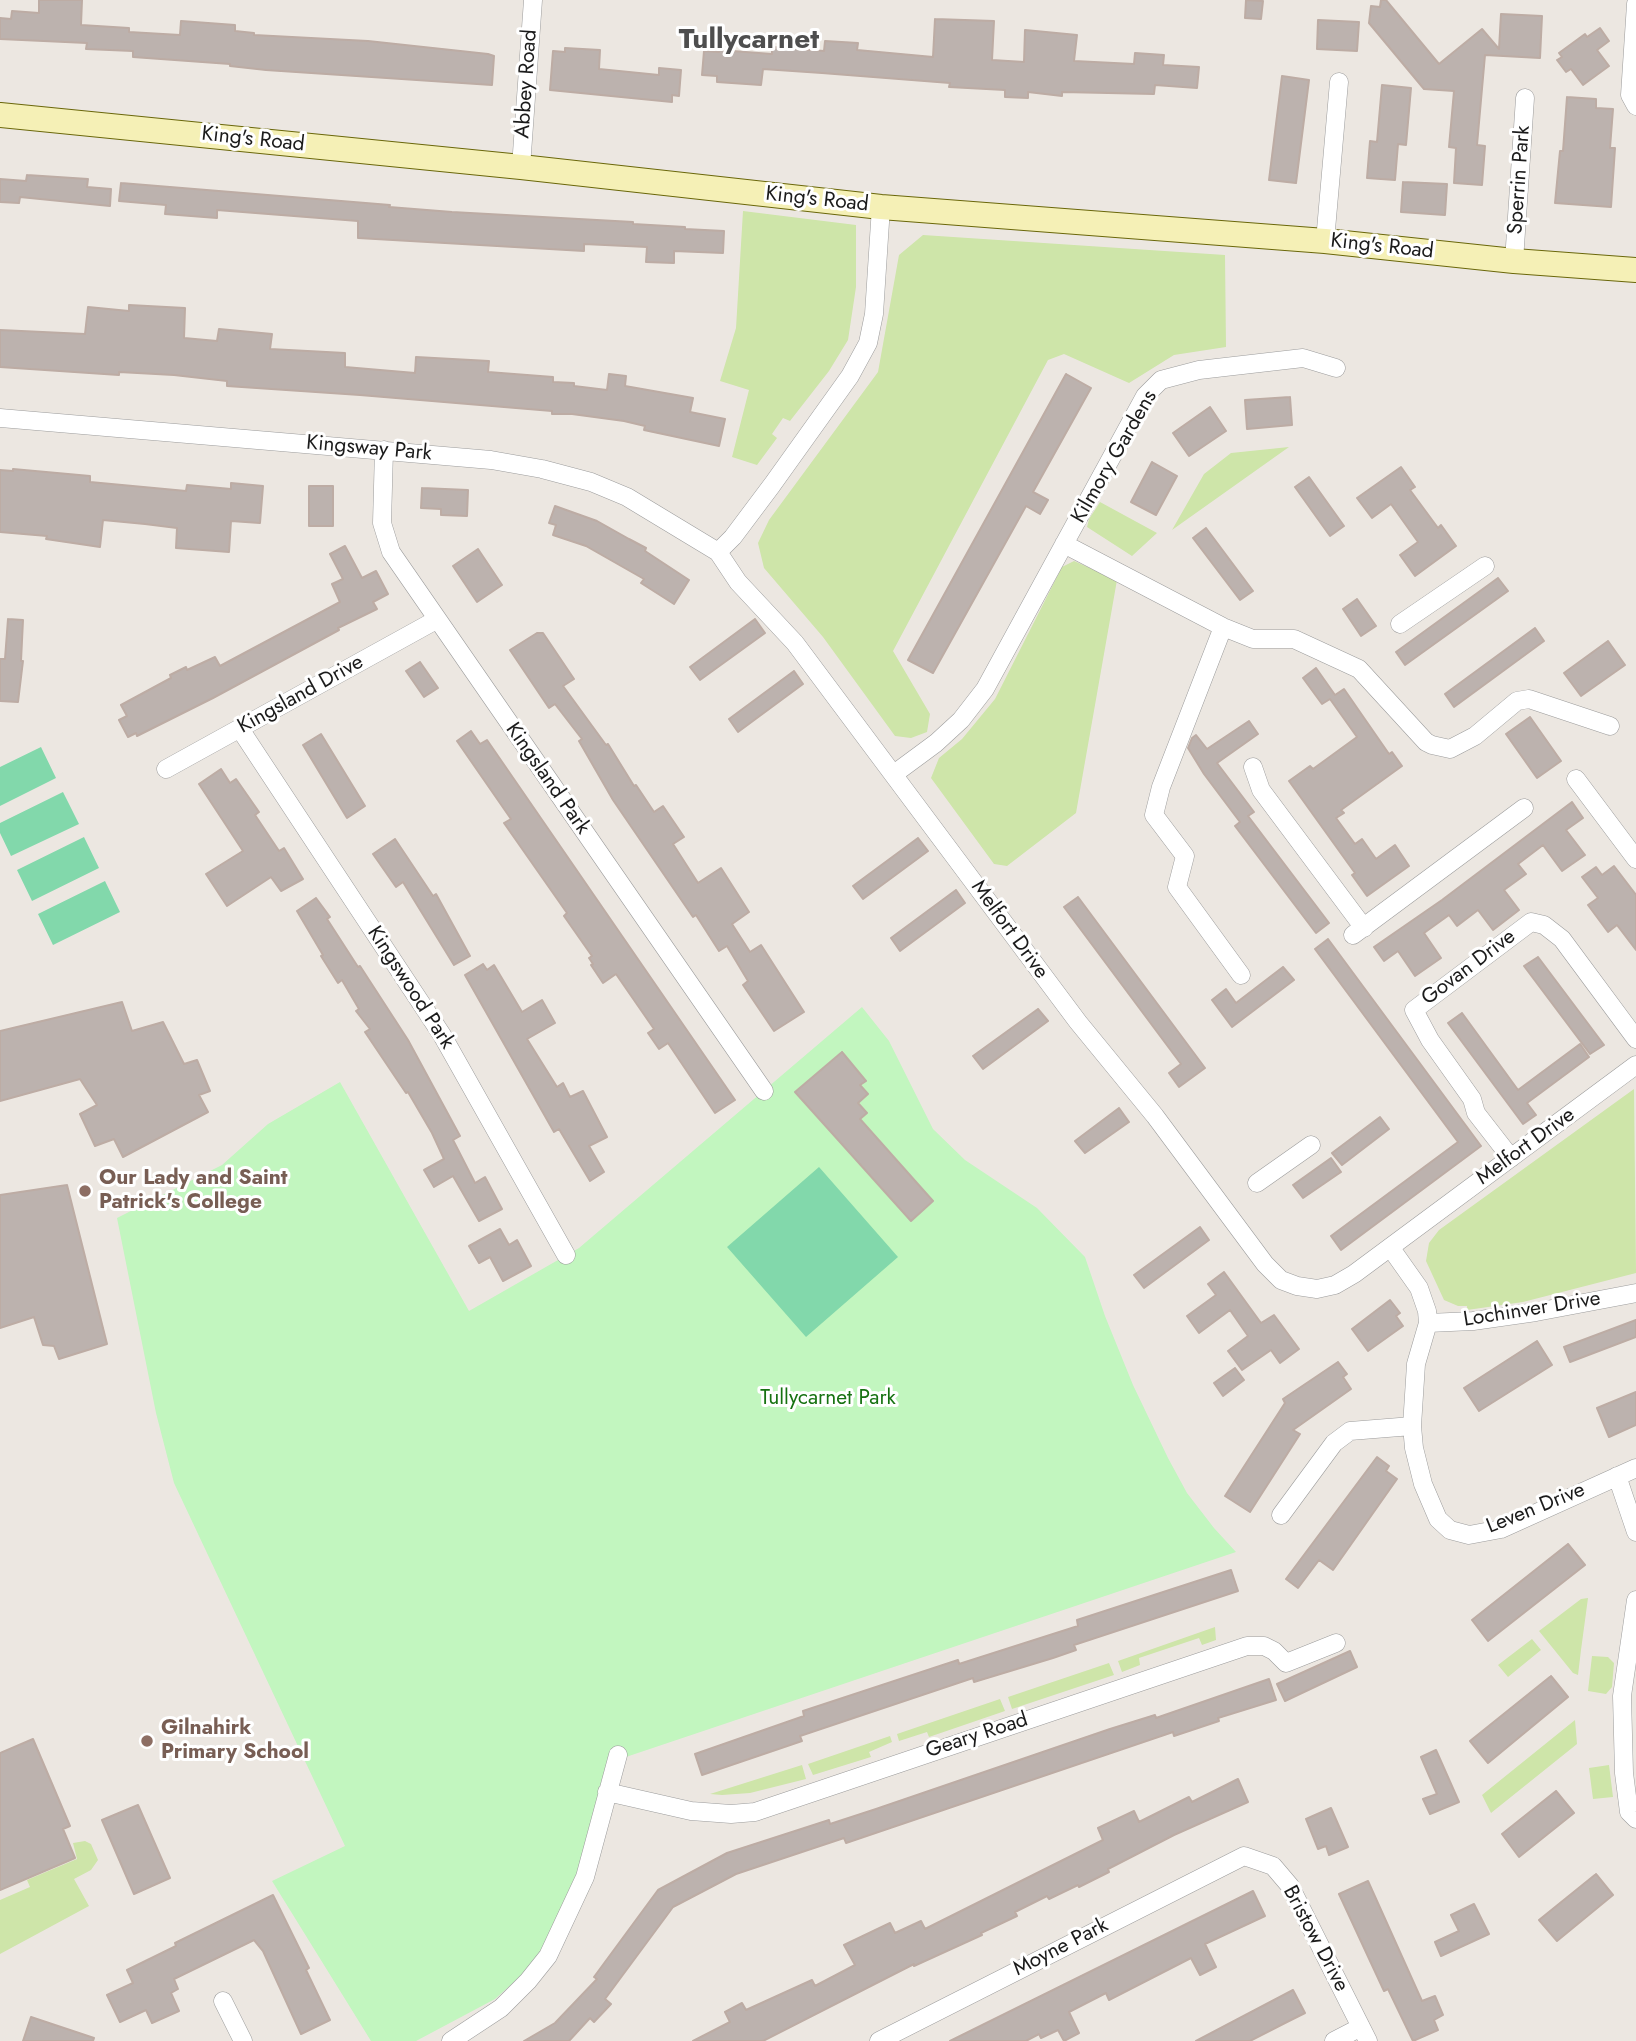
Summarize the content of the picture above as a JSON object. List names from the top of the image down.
{
  "streets": {
    "street": [
      "Abbey Road",
      "King's Road",
      "Sperrin Park",
      "Kingsway Park",
      "Kilmory Gardens",
      "Kingsland Drive",
      "Kingsland Park",
      "Melfort Drive",
      "Govan Drive",
      "Kingswood Park",
      "Lochinver Drive",
      "Leven Drive",
      "Geary Road",
      "Bristow Drive",
      "Moyne Park"
    ]
  },
  "crossings": [
    ["Abbey Road", "King's Road"],
    ["King's Road", "Sperrin Park"],
    ["Kingsway Park", "Kingsland Park"],
    ["Kingsway Park", "Melfort Drive"],
    ["Kilmory Gardens", "Melfort Drive"],
    ["Kingsland Drive", "Kingsland Park"],
    ["Kingsland Drive", "Kingswood Park"],
    ["Melfort Drive", "Govan Drive"],
    ["Bristow Drive", "Moyne Park"]
  ],
  "districts": ["Tullycarnet"],
  "parks": ["Tullycarnet Park"],
  "places": ["Our Lady and Saint Patrick's College", "Gilnahirk Primary School"]
}
